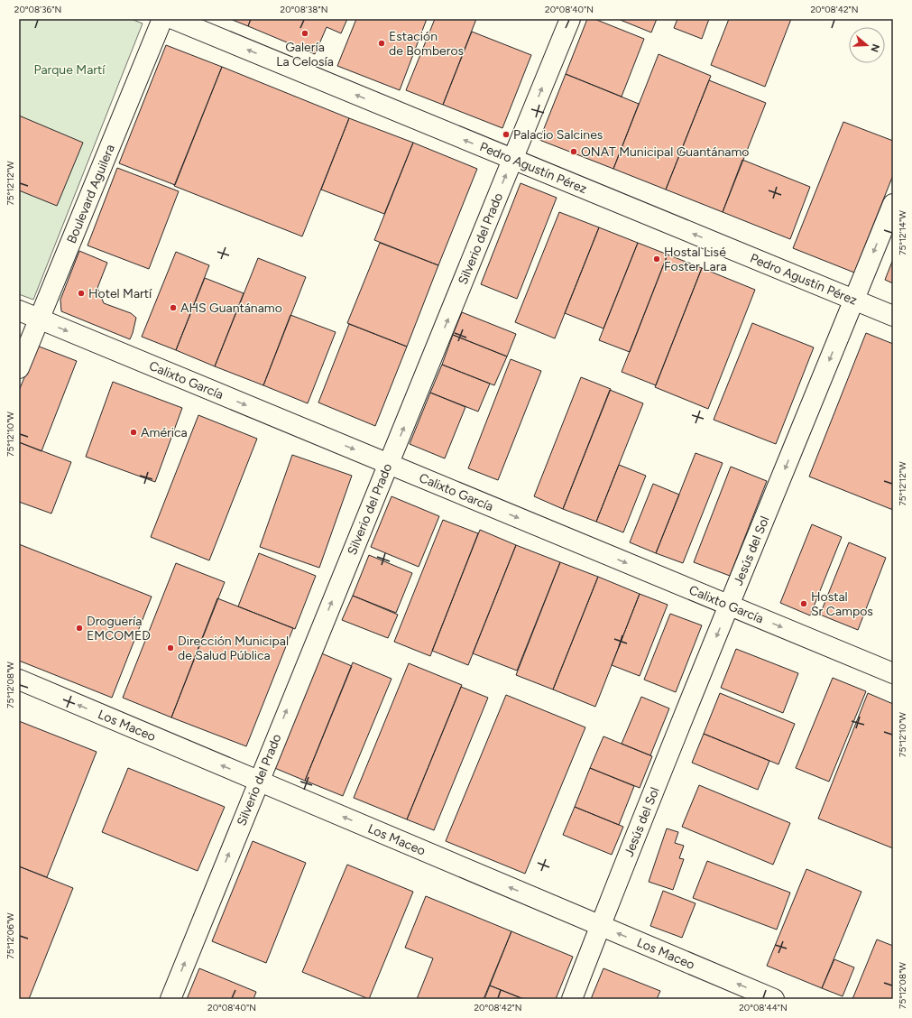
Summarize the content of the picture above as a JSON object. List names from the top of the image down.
{
  "streets": {
    "main road": [
      "Pedro Agustín Pérez",
      "Boulevard Aguilera",
      "Silverio del Prado",
      "Calixto García",
      "Jesús del Sol",
      "Los Maceo"
    ]
  },
  "crossings": [
    ["Pedro Agustín Pérez", "Silverio del Prado"],
    ["Pedro Agustín Pérez", "Jesús del Sol"],
    ["Boulevard Aguilera", "Calixto García"],
    ["Silverio del Prado", "Calixto García"],
    ["Silverio del Prado", "Los Maceo"],
    ["Calixto García", "Jesús del Sol"],
    ["Jesús del Sol", "Los Maceo"]
  ],
  "one_way": [
    "Pedro Agustín Pérez",
    "Silverio del Prado",
    "Calixto García",
    "Jesús del Sol",
    "Los Maceo"
  ],
  "parks": ["Parque Martí"],
  "places": [
    "Galería La Celosía",
    "Estación de Bomberos",
    "Palacio Salcines",
    "ONAT Municipal Guantánamo",
    "Hostal Lisé Foster Lara",
    "Hotel Martí",
    "AHS Guantánamo",
    "América",
    "Hostal Sr Campos",
    "Droguería EMCOMED",
    "Dirección Municipal de Salud Pública"
  ],
  "north": "right",
  "coordinates": [
    "20°08'36\"N",
    "20°08'38\"N",
    "20°08'40\"N",
    "20°08'42\"N",
    "75°12'12\"W",
    "75°12'14\"W",
    "75°12'10\"W",
    "75°12'08\"W",
    "75°12'06\"W",
    "20°08'44\"N"
  ]
}
